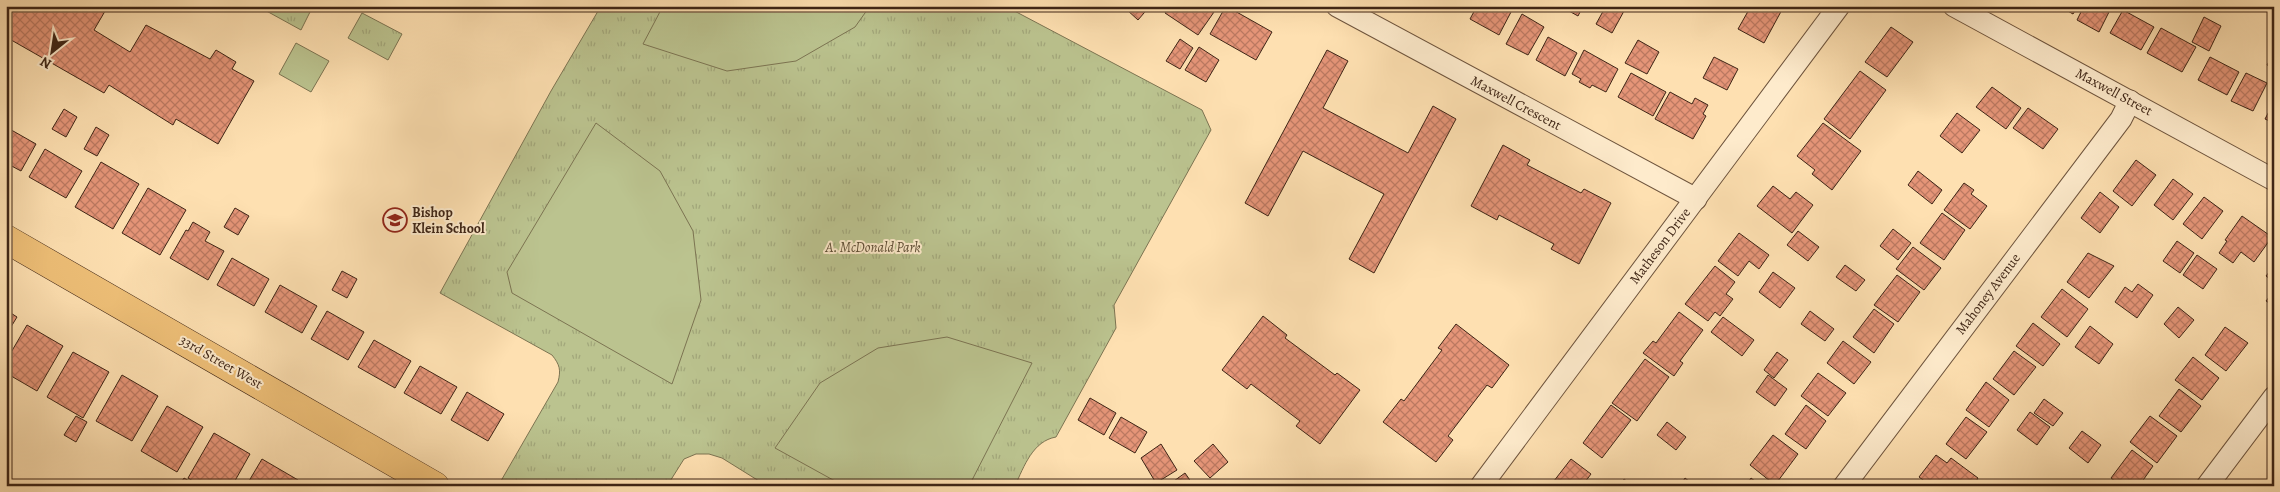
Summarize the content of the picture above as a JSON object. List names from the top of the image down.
{
  "streets": {
    "main road": ["33rd Street West"],
    "street": [
      "Maxwell Street",
      "Maxwell Crescent",
      "Matheson Drive",
      "Mahoney Avenue"
    ]
  },
  "crossings": [
    ["Maxwell Street", "Mahoney Avenue"],
    ["Maxwell Crescent", "Matheson Drive"]
  ],
  "parks": ["A. McDonald Park"],
  "places": {
    "school or university": ["Bishop Klein School"]
  },
  "north": "bottom left"
}
